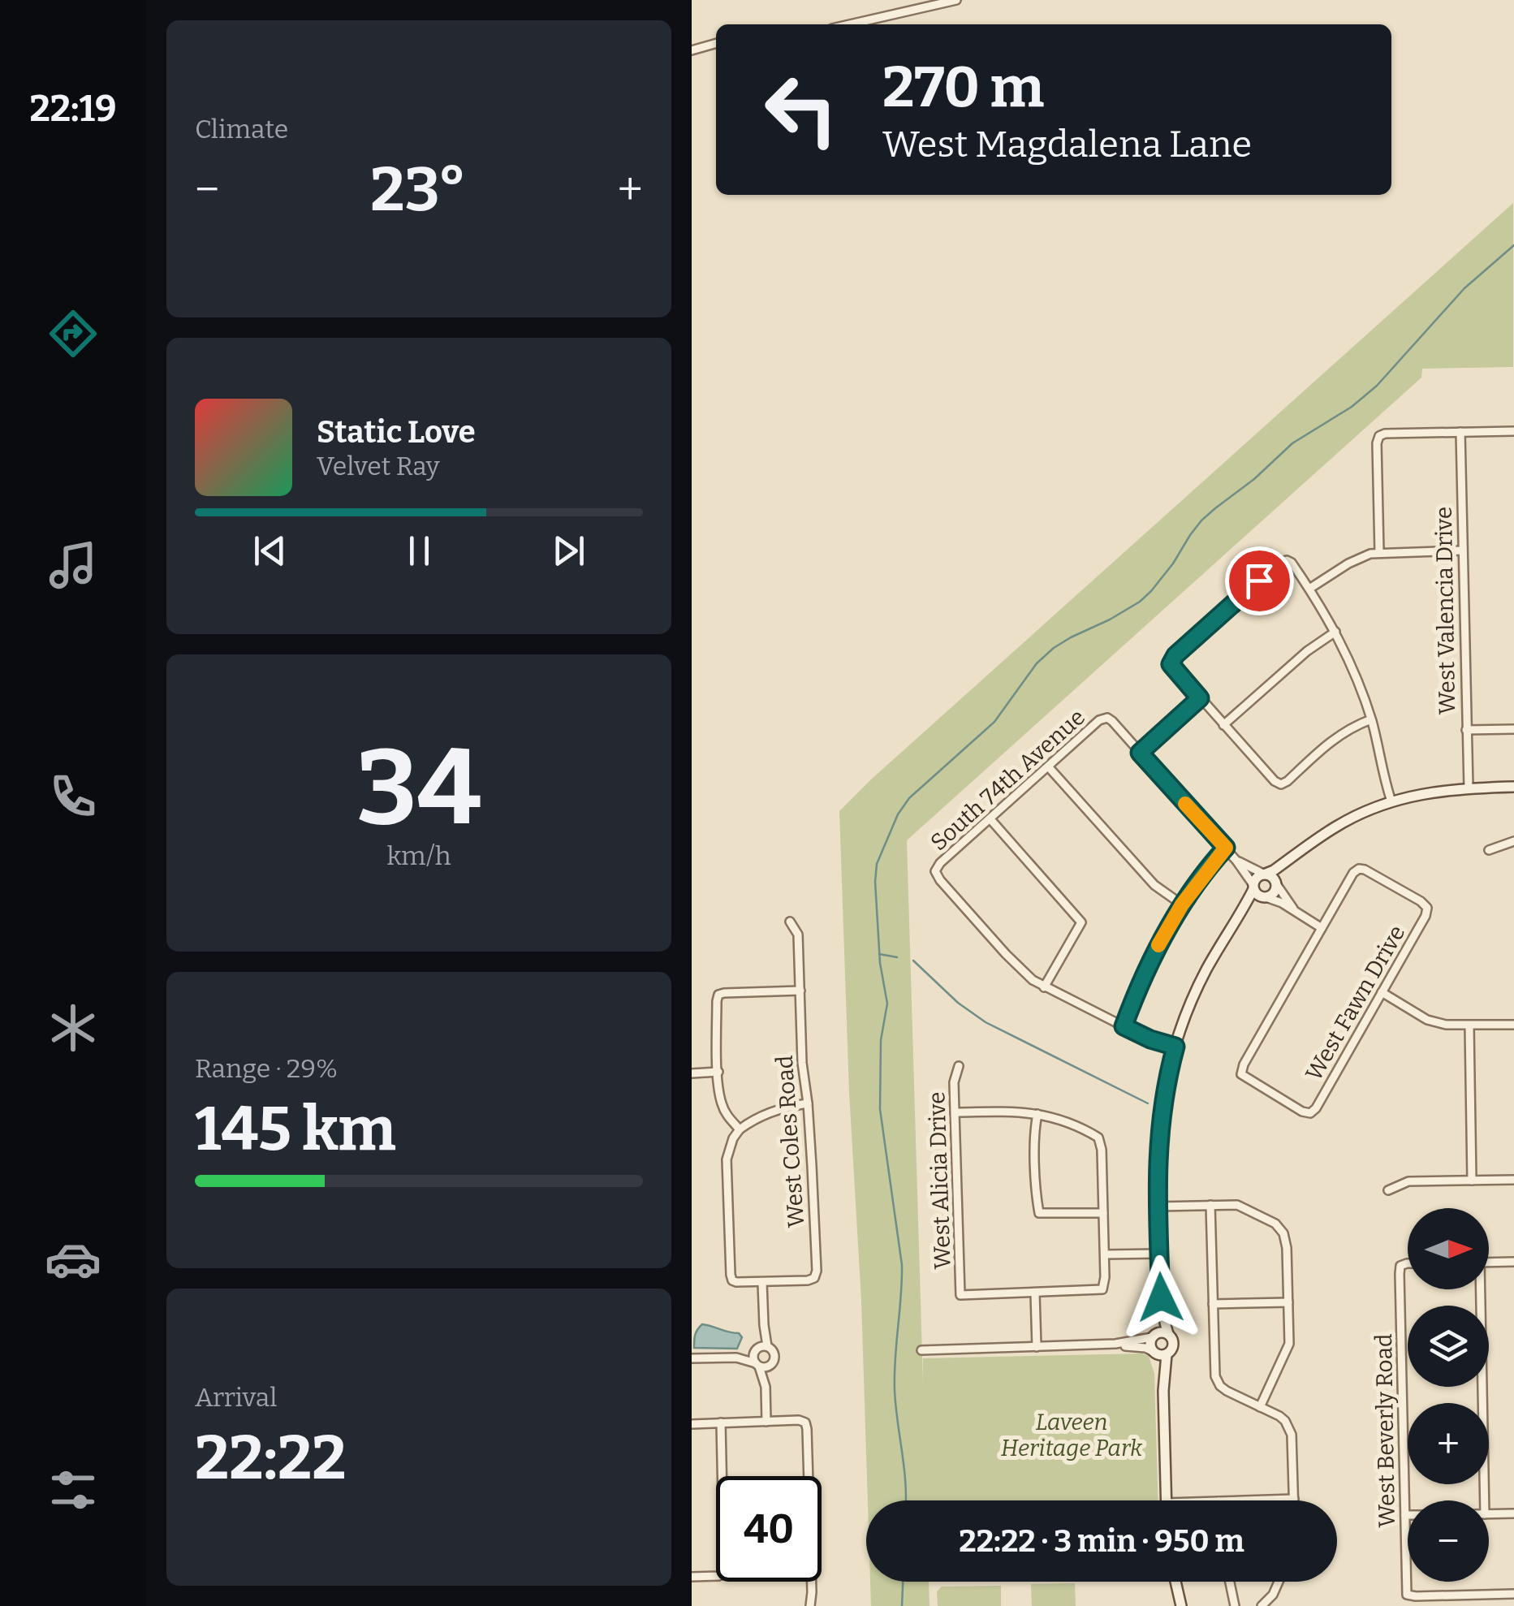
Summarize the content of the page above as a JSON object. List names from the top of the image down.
{
  "streets": {
    "street": [
      "West Valencia Drive",
      "South 74th Avenue",
      "West Fawn Drive",
      "West Coles Road",
      "West Alicia Drive",
      "West Beverly Road"
    ]
  },
  "parks": ["Laveen Heritage Park"],
  "north": "right",
  "page": {
    "tabs": "22:19",
    "tile": [
      "Climate",
      ["34", "km/h"],
      ["Range · 29%", "145 km"],
      ["Arrival", "22:22"]
    ],
    "turn": ["270 m", "West Magdalena Lane"],
    "heat": ["−", "23°", "+"],
    "song": ["Static Love", "Velvet Ray"],
    "map_buttons": ["+", "−"],
    "limit": "40",
    "trip": "22:22 · 3 min · 950 m"
  }
}
